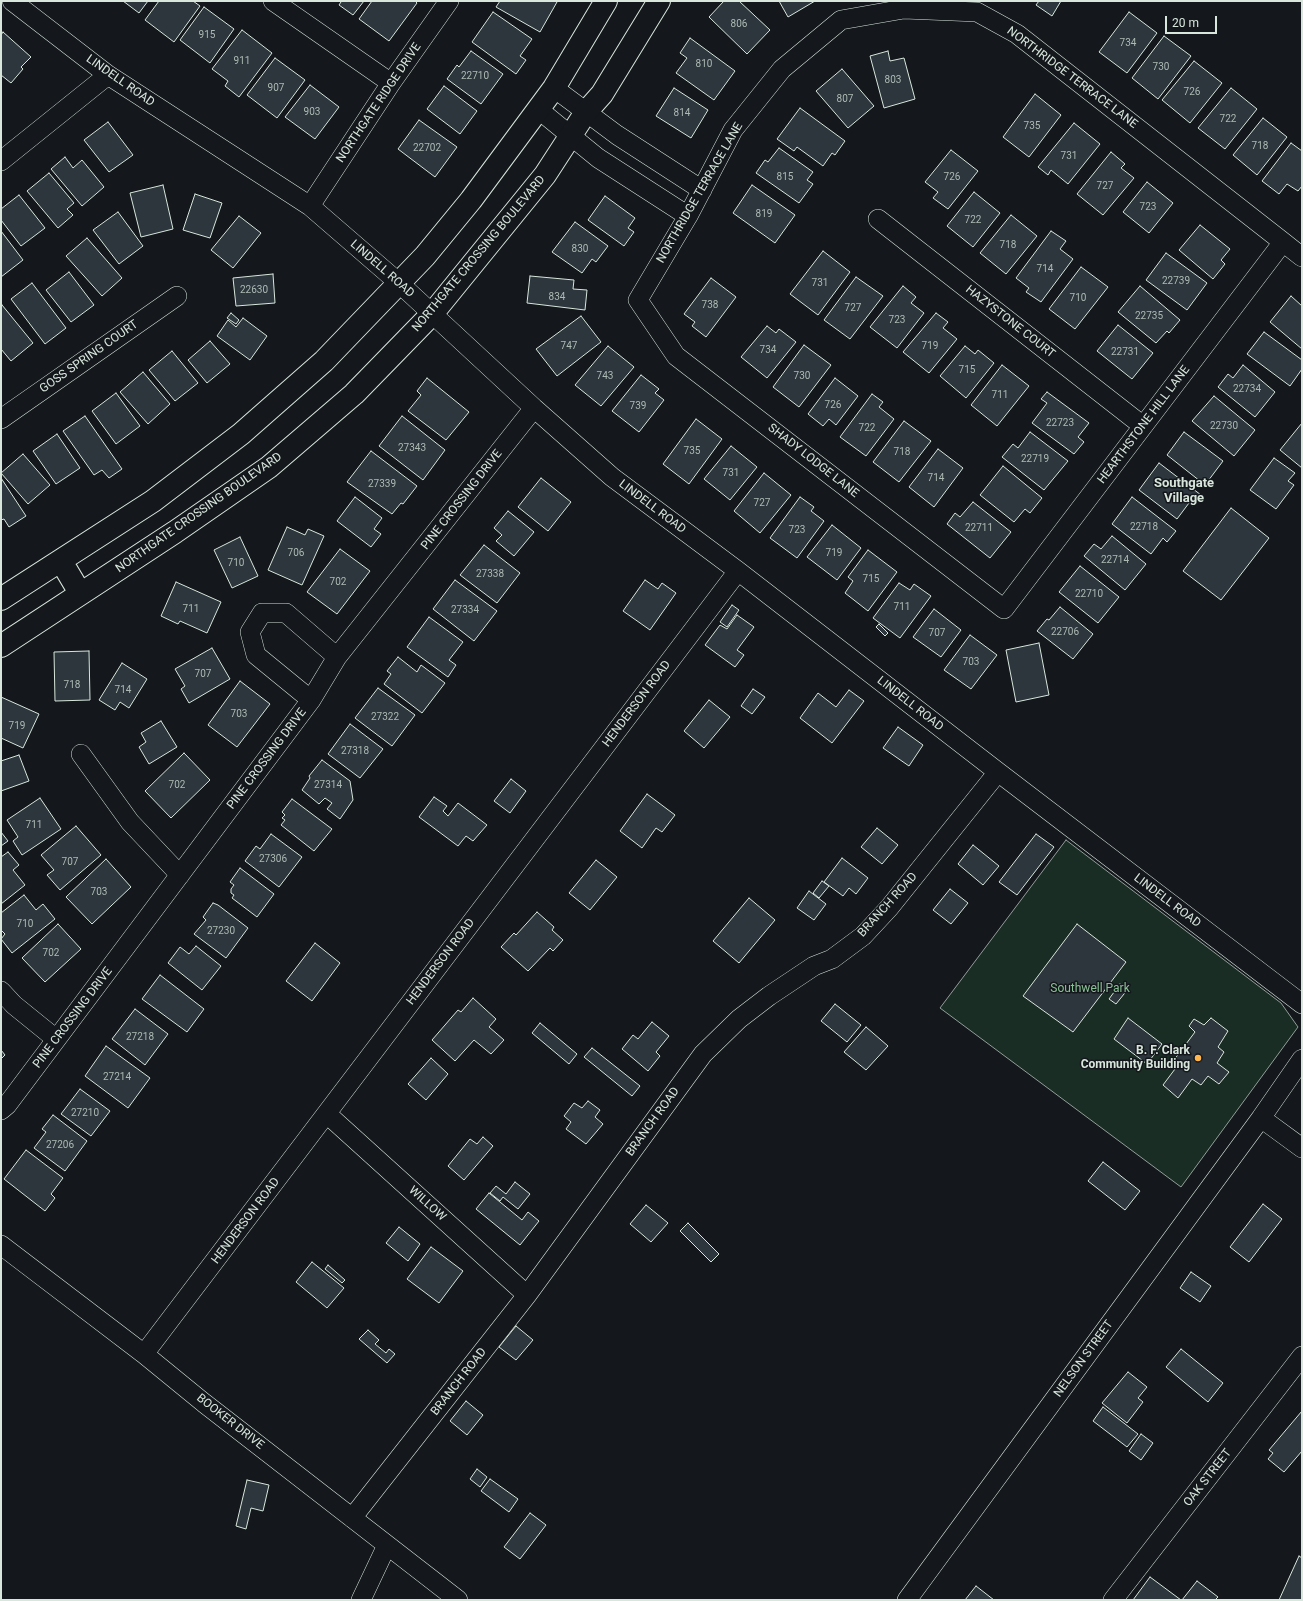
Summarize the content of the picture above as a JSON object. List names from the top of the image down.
{
  "streets": {
    "main road": ["NORTHGATE CROSSING BOULEVARD"],
    "street": [
      "NORTHRIDGE TERRACE LANE",
      "LINDELL ROAD",
      "NORTHGATE RIDGE DRIVE",
      "HAZYSTONE COURT",
      "GOSS SPRING COURT",
      "HEARTHSTONE HILL LANE",
      "SHADY LODGE LANE",
      "PINE CROSSING DRIVE",
      "HENDERSON ROAD",
      "BRANCH ROAD",
      "WILLOW",
      "NELSON STREET",
      "BOOKER DRIVE",
      "OAK STREET"
    ]
  },
  "crossings": [
    ["NORTHRIDGE TERRACE LANE", "HEARTHSTONE HILL LANE"],
    ["NORTHRIDGE TERRACE LANE", "SHADY LODGE LANE"],
    ["LINDELL ROAD", "NORTHGATE RIDGE DRIVE"],
    ["LINDELL ROAD", "NORTHGATE CROSSING BOULEVARD"],
    ["LINDELL ROAD", "PINE CROSSING DRIVE"],
    ["LINDELL ROAD", "HENDERSON ROAD"],
    ["LINDELL ROAD", "BRANCH ROAD"],
    ["HAZYSTONE COURT", "HEARTHSTONE HILL LANE"],
    ["HEARTHSTONE HILL LANE", "SHADY LODGE LANE"],
    ["HENDERSON ROAD", "WILLOW"],
    ["HENDERSON ROAD", "BOOKER DRIVE"],
    ["BRANCH ROAD", "WILLOW"],
    ["BRANCH ROAD", "BOOKER DRIVE"]
  ],
  "districts": ["Southgate Village"],
  "parks": ["Southwell Park"],
  "places": ["B. F. Clark Community Building"],
  "house_numbers": [
    "806",
    "915",
    "734",
    "911",
    "810",
    "730",
    "22710",
    "803",
    "907",
    "726",
    "807",
    "903",
    "814",
    "722",
    "735",
    "718",
    "22702",
    "731",
    "815",
    "726",
    "727",
    "723",
    "819",
    "722",
    "718",
    "830",
    "714",
    "22739",
    "731",
    "22630",
    "834",
    "710",
    "738",
    "727",
    "22735",
    "723",
    "747",
    "719",
    "734",
    "22731",
    "715",
    "743",
    "730",
    "22734",
    "711",
    "726",
    "739",
    "22723",
    "22730",
    "722",
    "27343",
    "735",
    "718",
    "22719",
    "731",
    "714",
    "27339",
    "727",
    "22718",
    "22711",
    "723",
    "706",
    "719",
    "22714",
    "710",
    "27338",
    "715",
    "702",
    "22710",
    "711",
    "711",
    "27334",
    "22706",
    "707",
    "703",
    "707",
    "718",
    "714",
    "703",
    "27322",
    "719",
    "27318",
    "702",
    "27314",
    "711",
    "27306",
    "707",
    "703",
    "710",
    "27230",
    "702",
    "27218",
    "27214",
    "27210",
    "27206"
  ],
  "scale_bar": "20 m"
}
